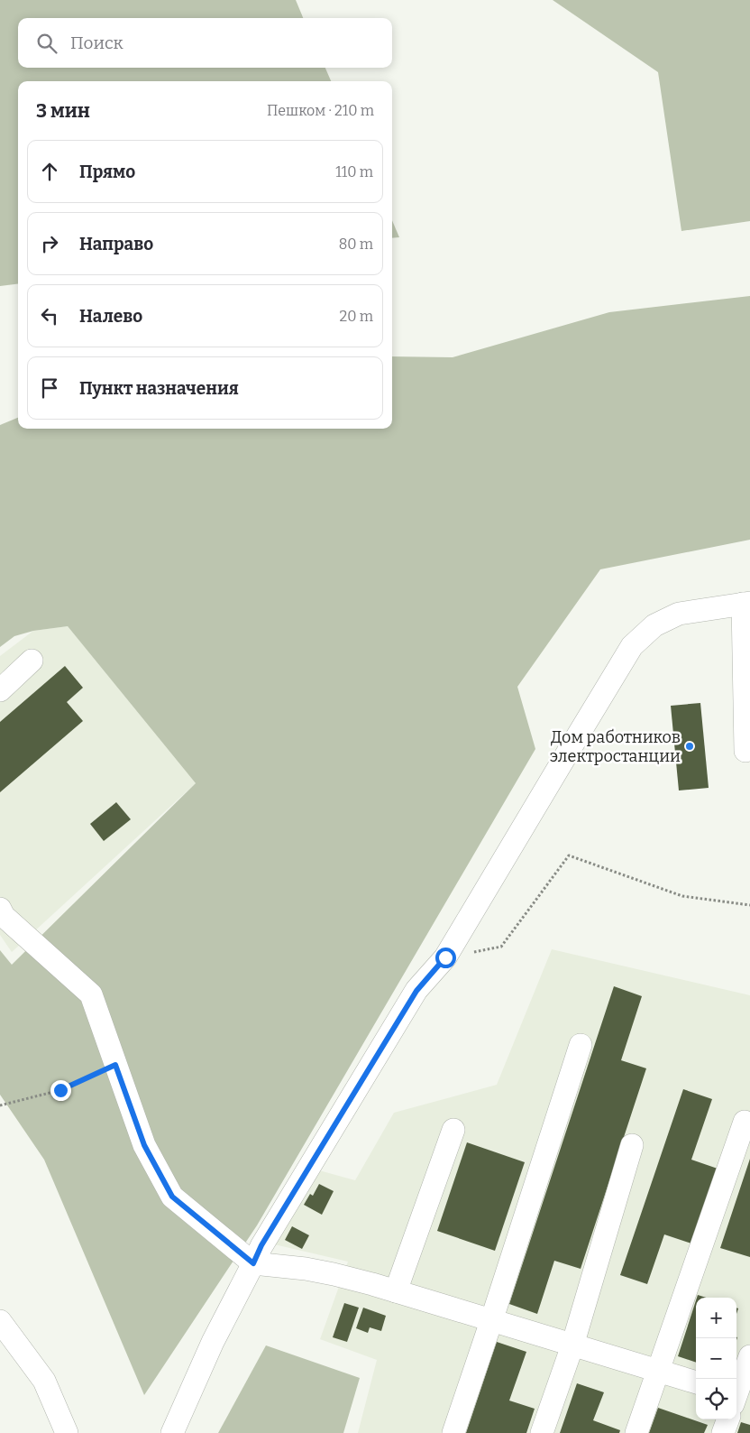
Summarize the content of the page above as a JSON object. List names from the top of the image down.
{
  "places": ["Дом работников электростанции"],
  "page": {
    "search": "Поиск",
    "heading": ["3 мин", "Пешком · 210 m"],
    "list": [
      ["Прямо", "110 m"],
      ["Направо", "80 m"],
      ["Налево", "20 m"],
      "Пункт назначения"
    ],
    "map_buttons": ["+", "−"]
  }
}
